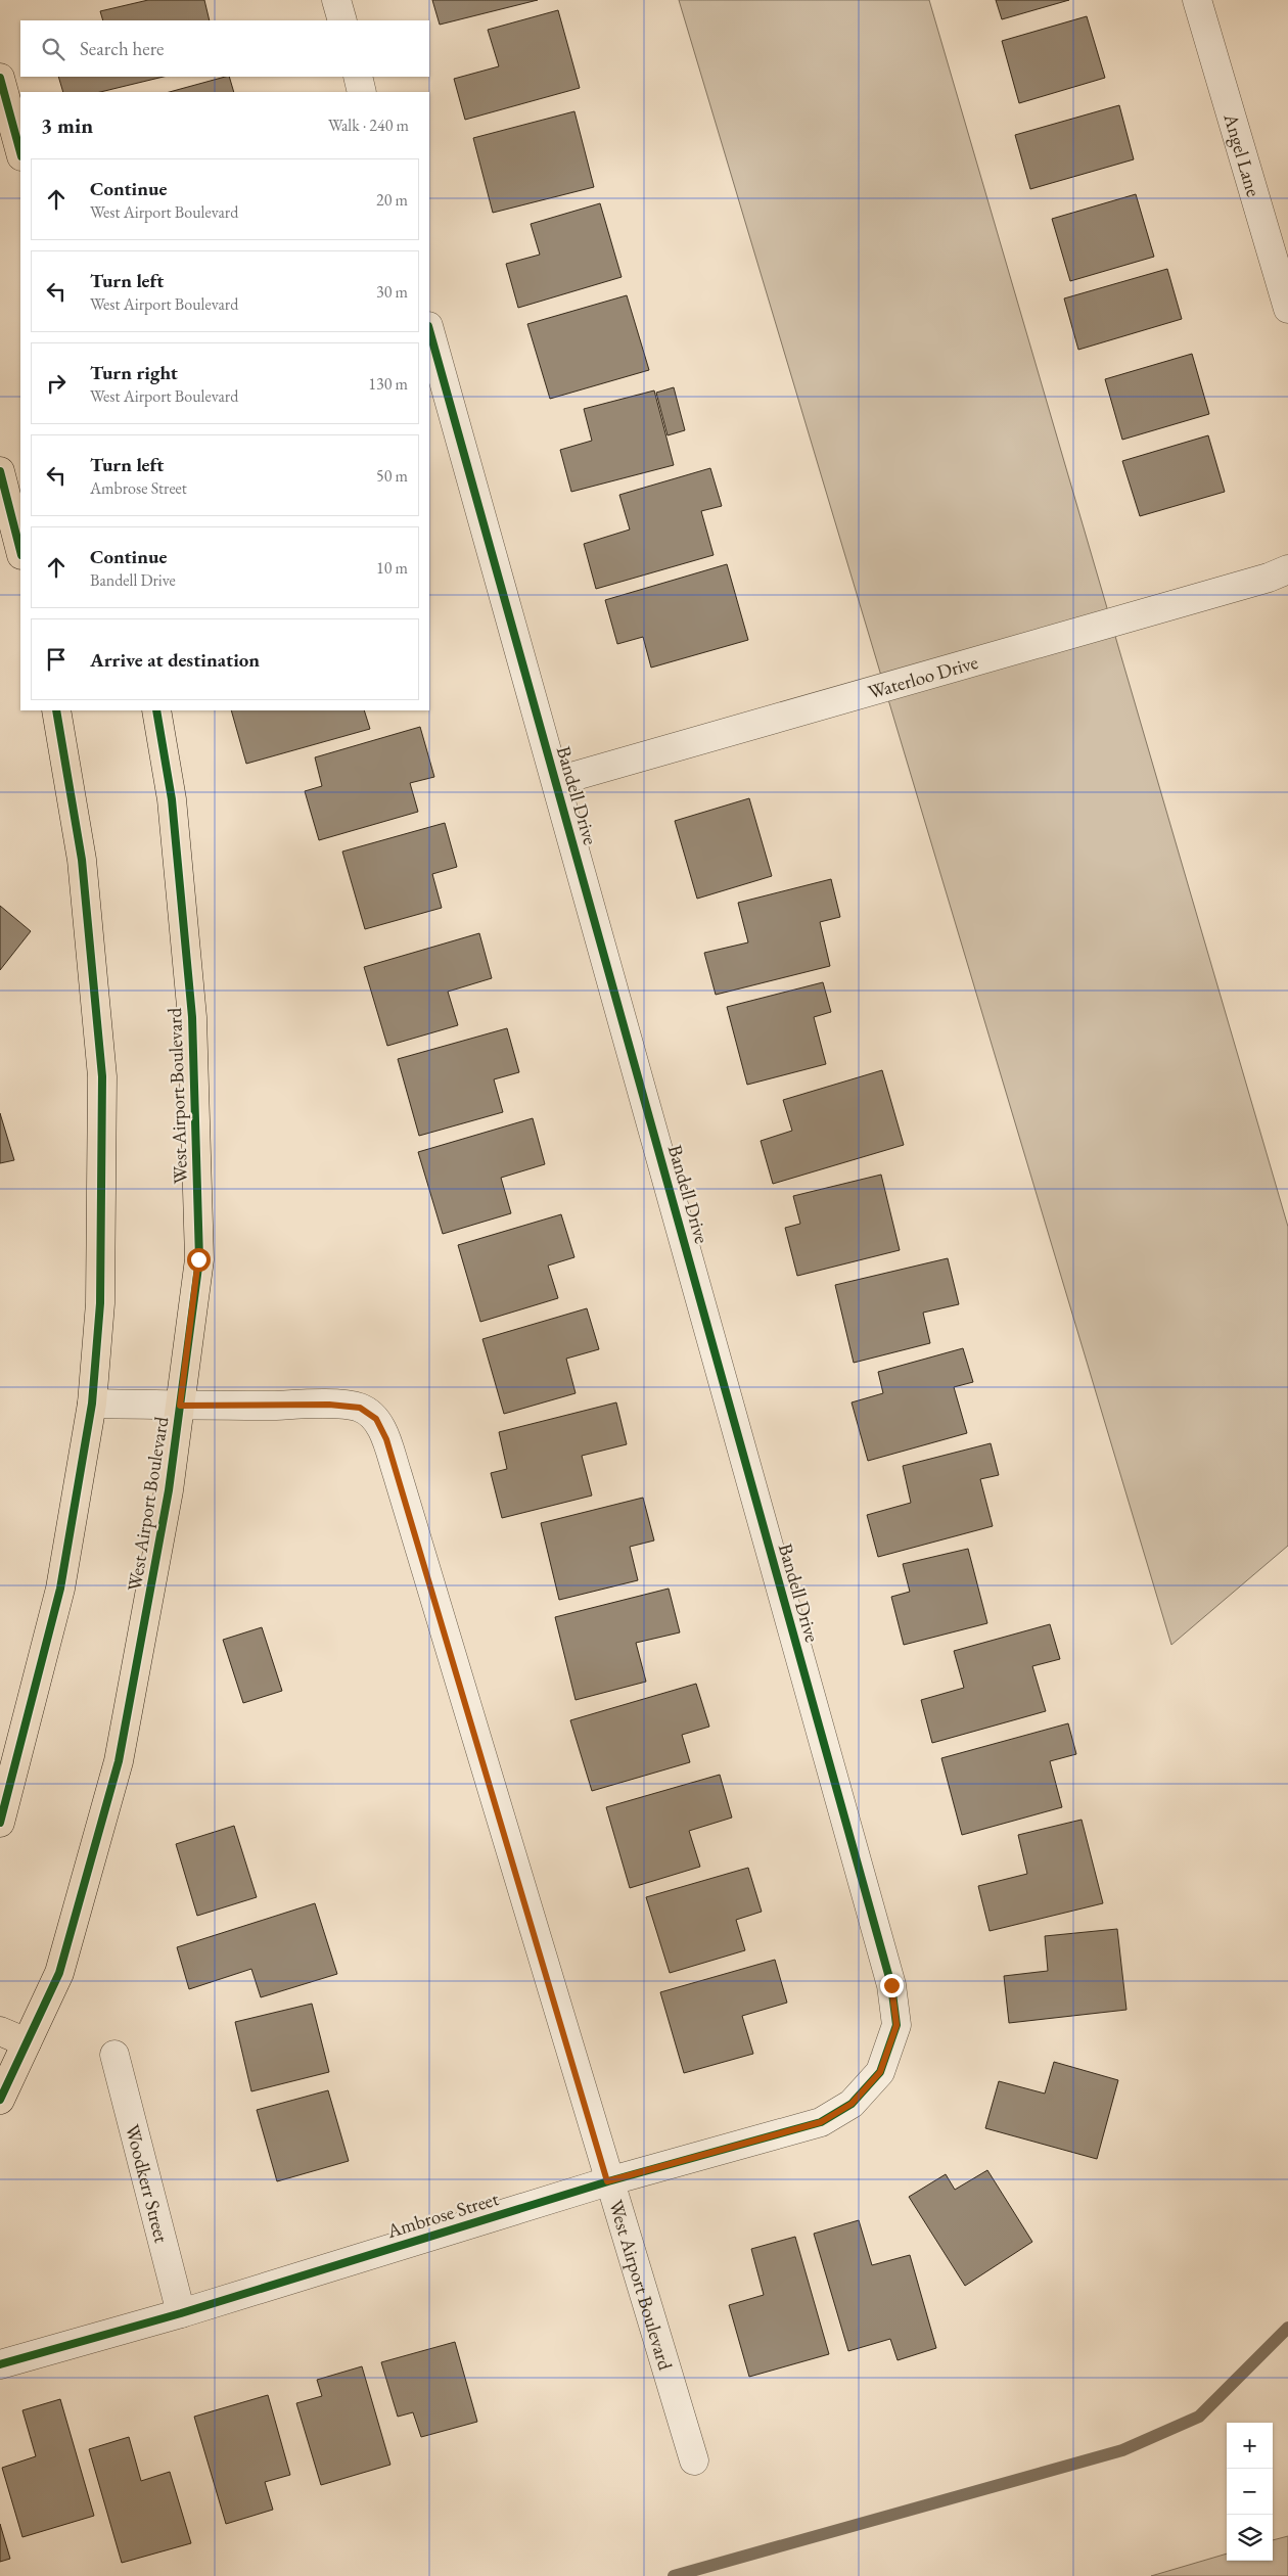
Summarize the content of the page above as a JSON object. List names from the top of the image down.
{
  "streets": {
    "main road": ["West Airport Boulevard"],
    "street": [
      "Angel Lane",
      "Waterloo Drive",
      "Bandell Drive",
      "Woodkerr Street",
      "Ambrose Street"
    ]
  },
  "crossings": [
    ["Waterloo Drive", "Bandell Drive"],
    ["Bandell Drive", "Ambrose Street"],
    ["West Airport Boulevard", "Ambrose Street"],
    ["Woodkerr Street", "Ambrose Street"]
  ],
  "page": {
    "search": "Search here",
    "heading": ["3 min", "Walk · 240 m"],
    "list": [
      ["Continue", "West Airport Boulevard", "20 m"],
      ["Turn left", "West Airport Boulevard", "30 m"],
      ["Turn right", "West Airport Boulevard", "130 m"],
      ["Turn left", "Ambrose Street", "50 m"],
      ["Continue", "Bandell Drive", "10 m"],
      "Arrive at destination"
    ],
    "map_buttons": ["+", "−"]
  }
}
